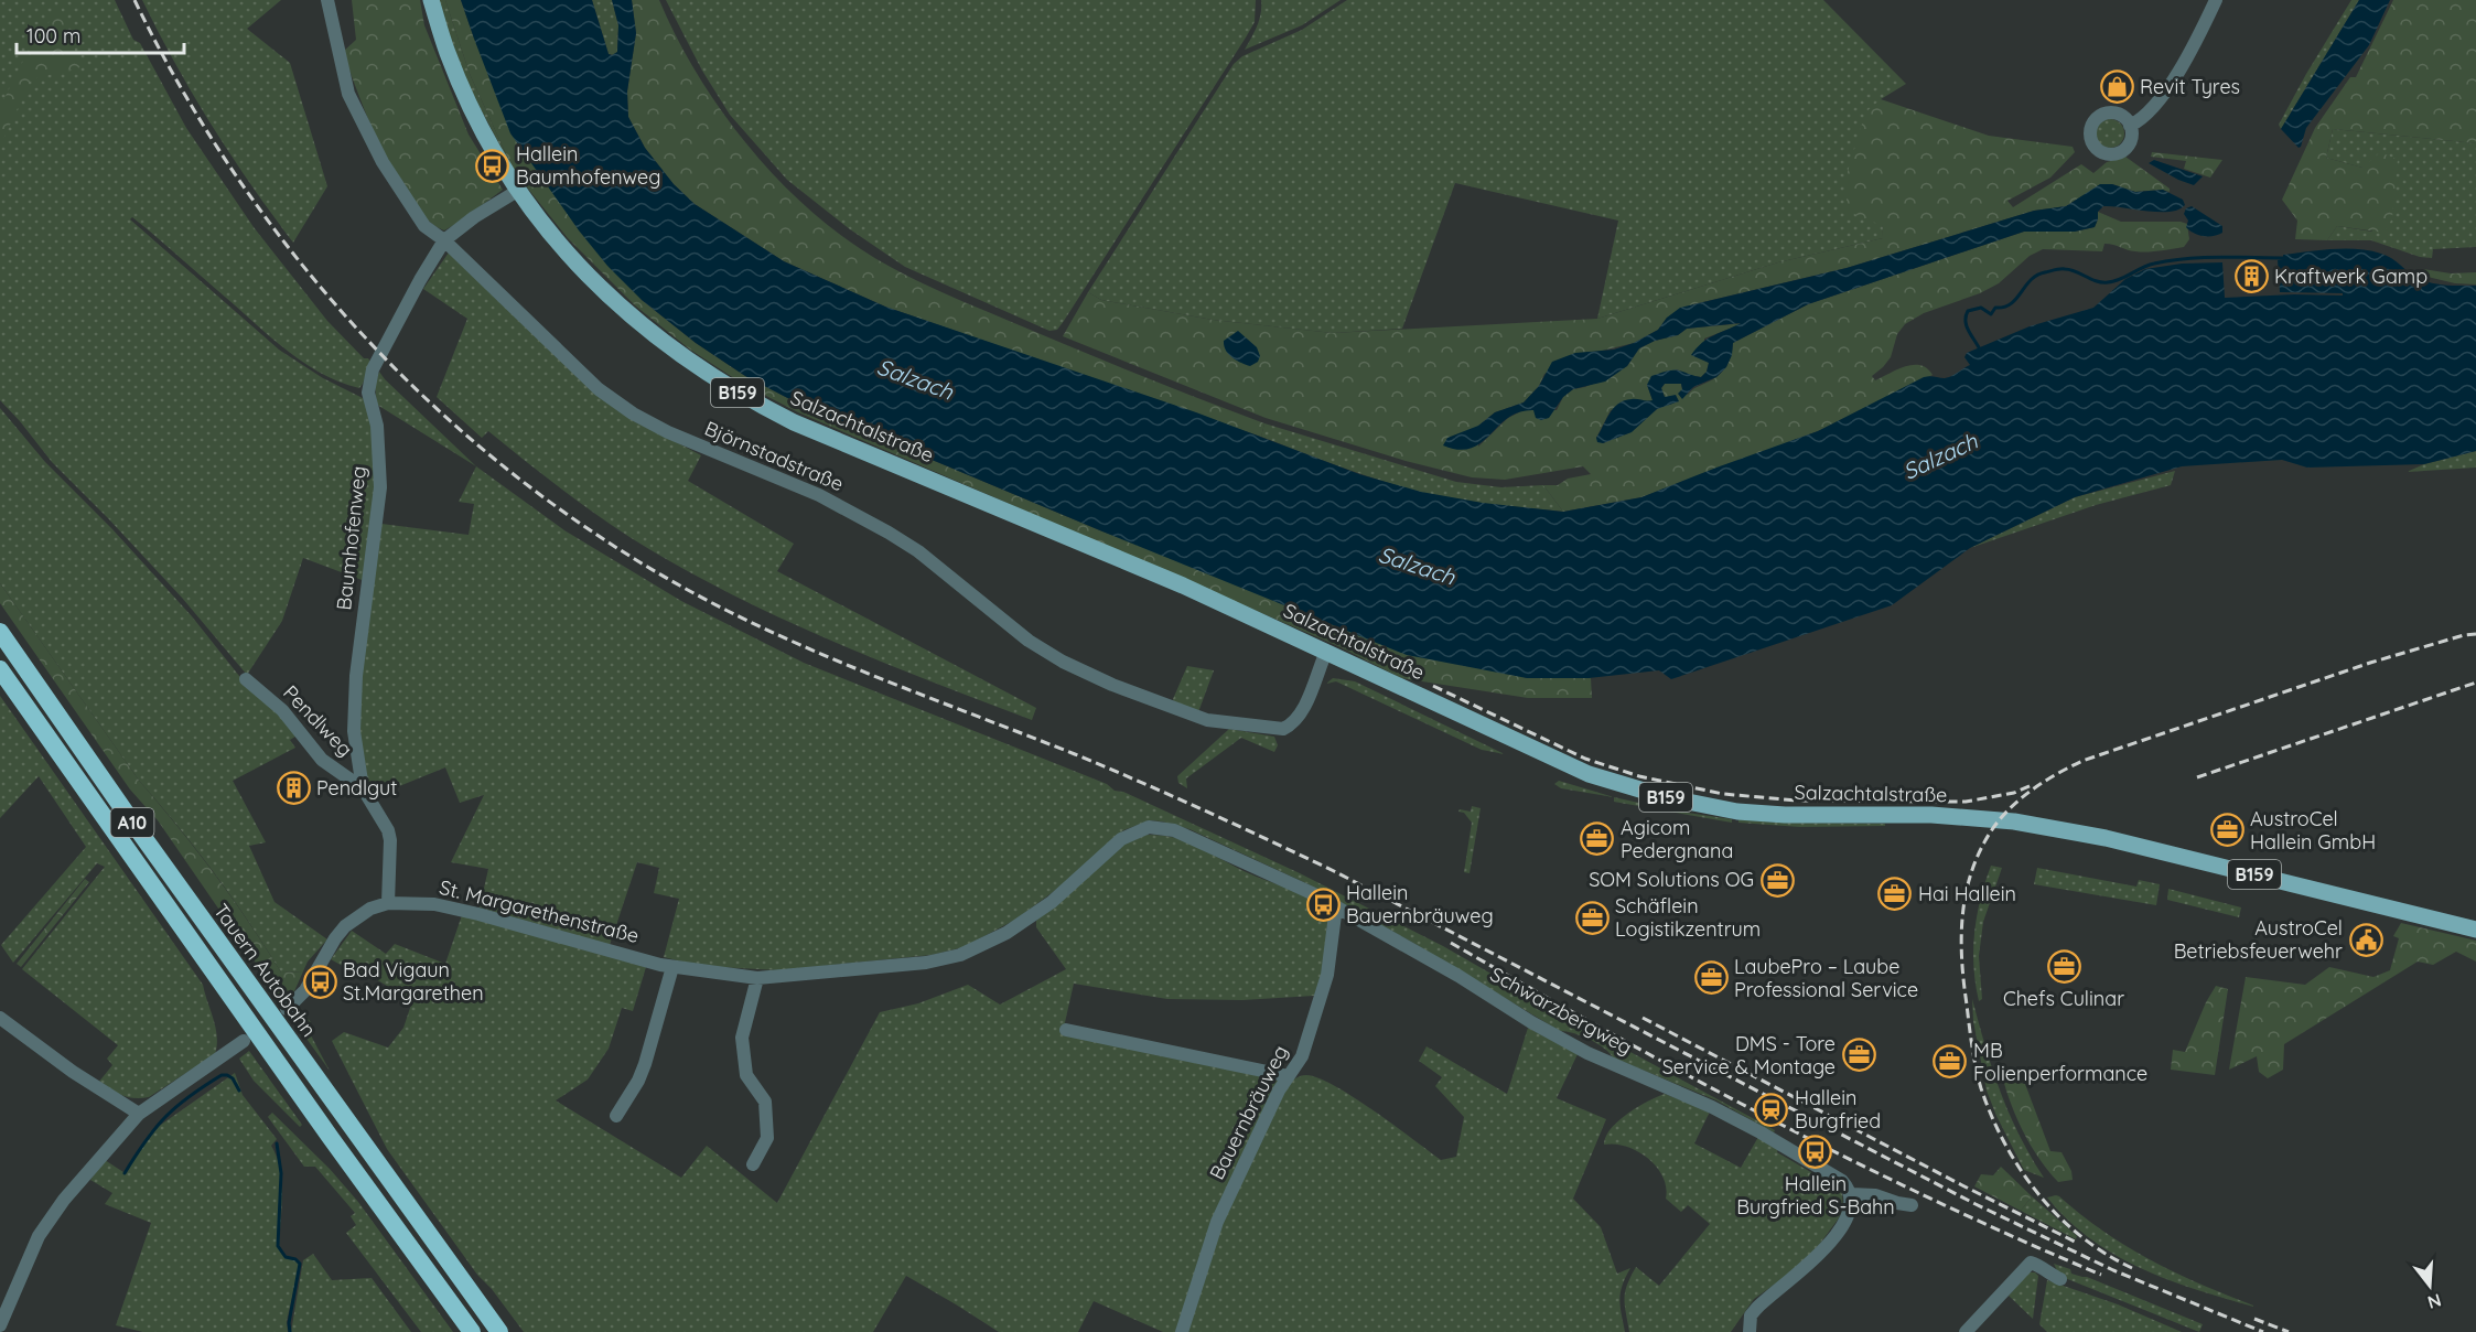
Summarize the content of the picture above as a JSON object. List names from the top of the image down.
{
  "streets": {
    "highway": ["A10", "Tauern Autobahn"],
    "main road": ["B159", "Salzachtalstraße"],
    "street": [
      "Björnstadstraße",
      "Baumhofenweg",
      "Pendlweg",
      "St. Margarethenstraße",
      "Schwarzbergweg",
      "Bauernbräuweg"
    ]
  },
  "crossings": [
    ["Salzachtalstraße", "Björnstadstraße"],
    ["Salzachtalstraße", "Baumhofenweg"],
    ["Björnstadstraße", "Baumhofenweg"],
    ["Baumhofenweg", "Pendlweg"],
    ["Baumhofenweg", "St. Margarethenstraße"],
    ["St. Margarethenstraße", "Schwarzbergweg"],
    ["St. Margarethenstraße", "Bauernbräuweg"],
    ["Schwarzbergweg", "Bauernbräuweg"]
  ],
  "water": ["Salzach"],
  "places": {
    "shop": ["Revit Tyres"],
    "bus stop": [
      "Hallein Baumhofenweg",
      "Hallein Bauernbräuweg",
      "Bad Vigaun St.Margarethen",
      "Hallein Burgfried S-Bahn"
    ],
    "building": ["Kraftwerk Gamp", "Pendlgut"],
    "office": [
      "AustroCel Hallein GmbH",
      "Agicom Pedergnana",
      "SOM Solutions OG",
      "Hai Hallein",
      "Schäflein Logistikzentrum",
      "Chefs Culinar",
      "LaubePro – Laube Professional Service",
      "DMS - Tore Service & Montage",
      "MB Folienperformance"
    ],
    "public building": ["AustroCel Betriebsfeuerwehr"],
    "station": ["Hallein Burgfried"]
  },
  "scale_bar": "100 m",
  "north": "bottom"
}
